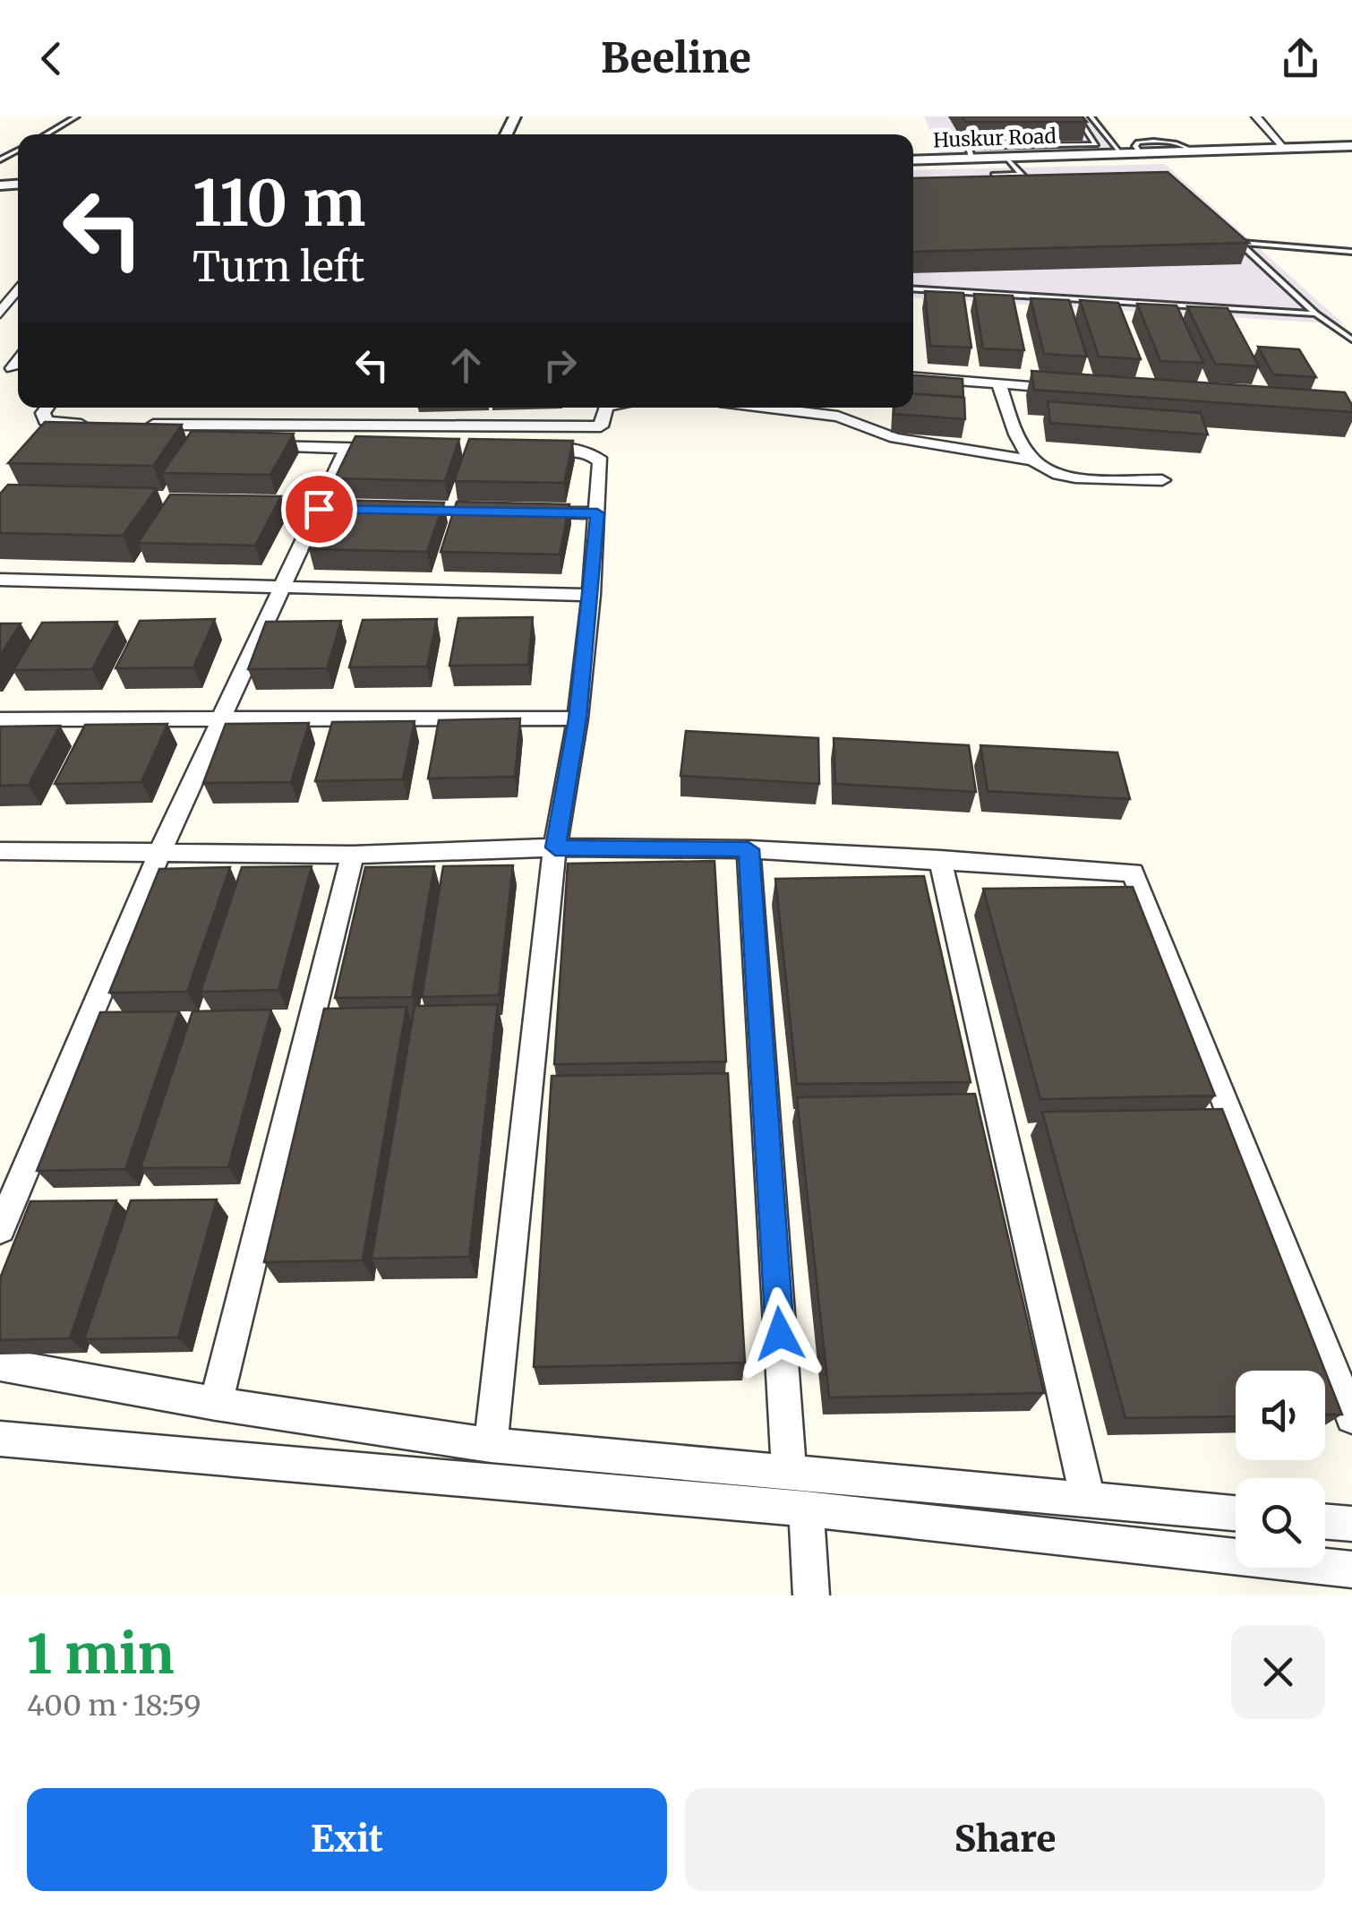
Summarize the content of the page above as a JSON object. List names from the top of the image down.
{
  "streets": {
    "street": ["Huskur Road"]
  },
  "page": {
    "header": "Beeline",
    "turn": ["110 m", "Turn left"],
    "heading": ["1 min", "400 m · 18:59"],
    "buttons": ["Exit", "Share"]
  }
}
